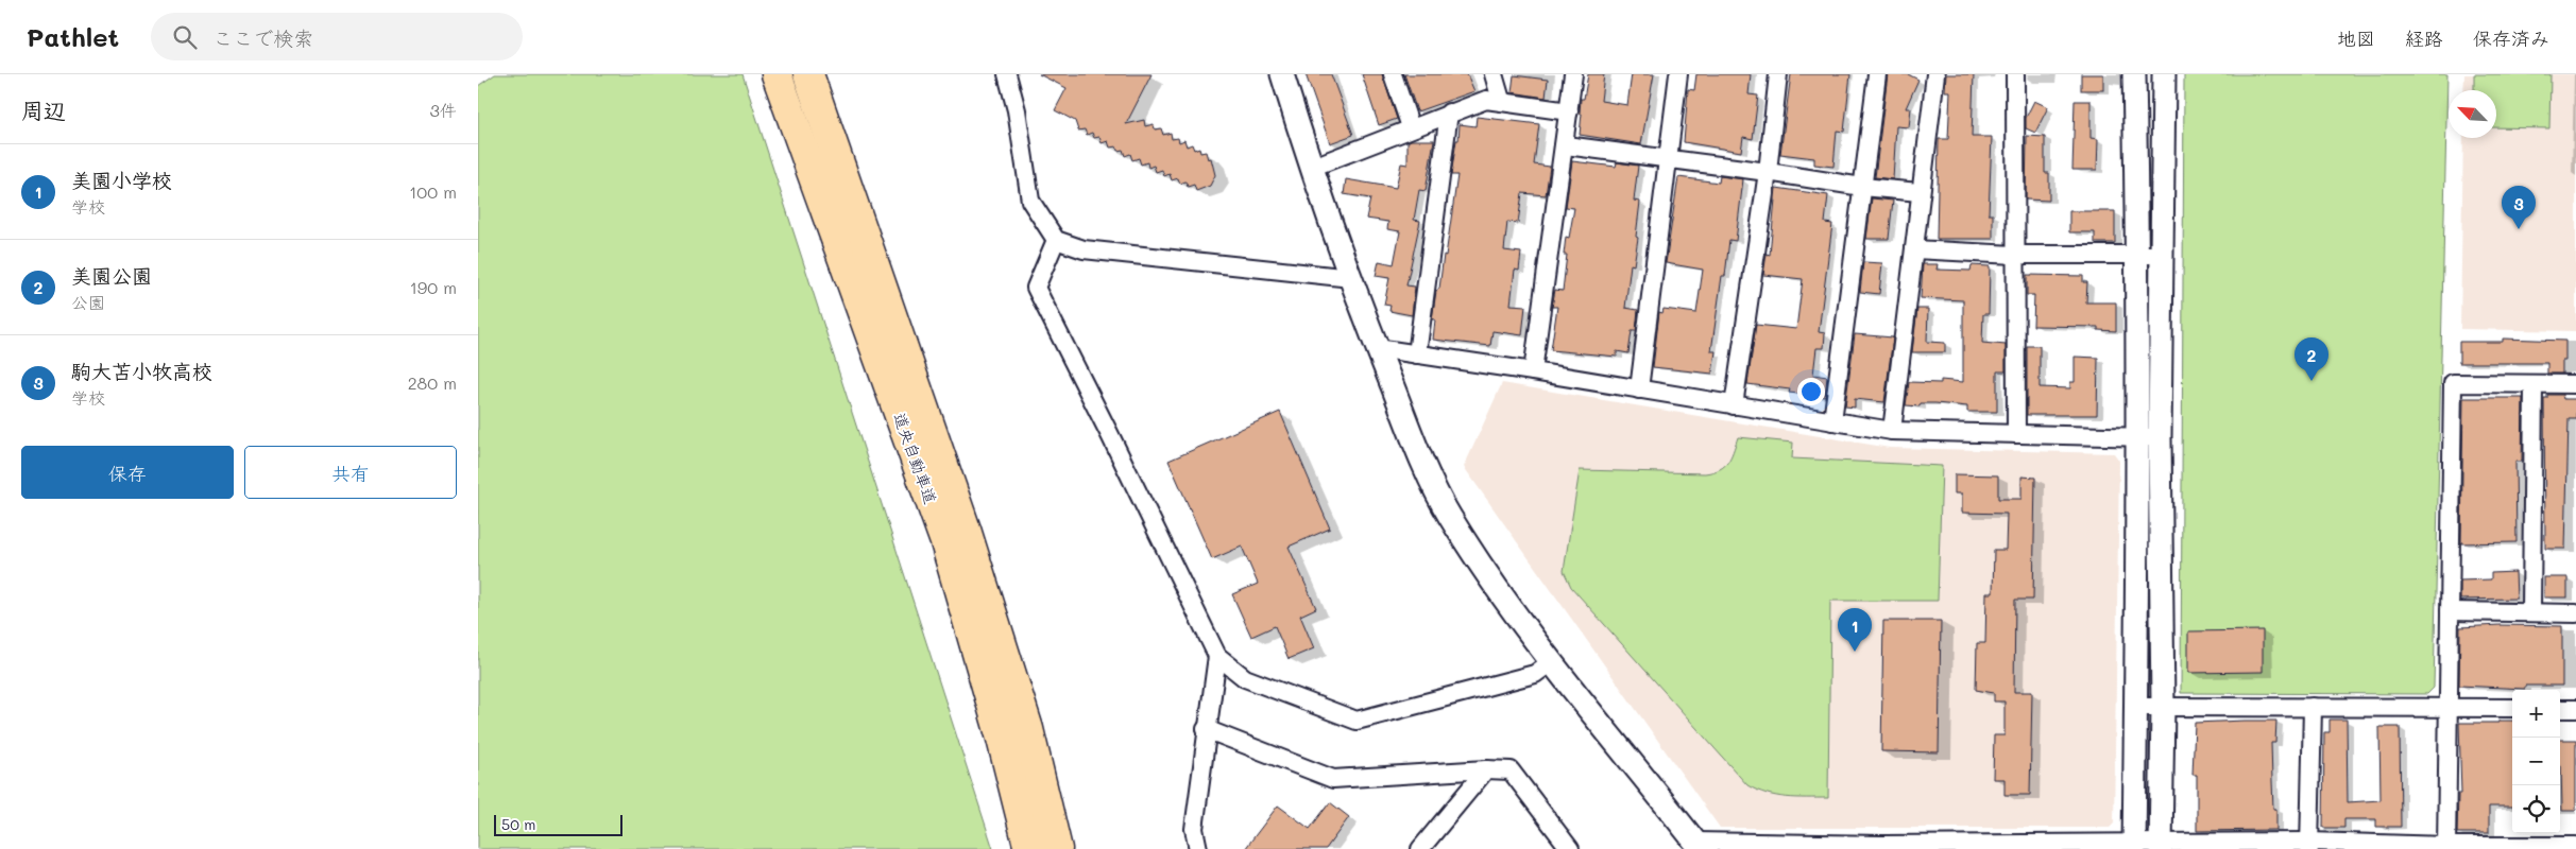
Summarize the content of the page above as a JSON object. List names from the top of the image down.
{
  "streets": {
    "highway": ["道央自動車道"]
  },
  "scale_bar": "50 m",
  "north": "top left",
  "page": {
    "header": "Pathlet",
    "search": "ここで検索",
    "nav": ["地図", "経路", "保存済み"],
    "heading": ["周辺", "3件"],
    "list": [
      {
        "mark": "1",
        "name": "美園小学校",
        "note": "学校",
        "value": "100 m"
      },
      {
        "mark": "2",
        "name": "美園公園",
        "note": "公園",
        "value": "190 m"
      },
      {
        "mark": "3",
        "name": "駒大苫小牧高校",
        "note": "学校",
        "value": "280 m"
      }
    ],
    "pins": ["3", "2", "1"],
    "buttons": ["保存", "共有"],
    "map_buttons": ["+", "−"],
    "scale": "50 m"
  }
}
